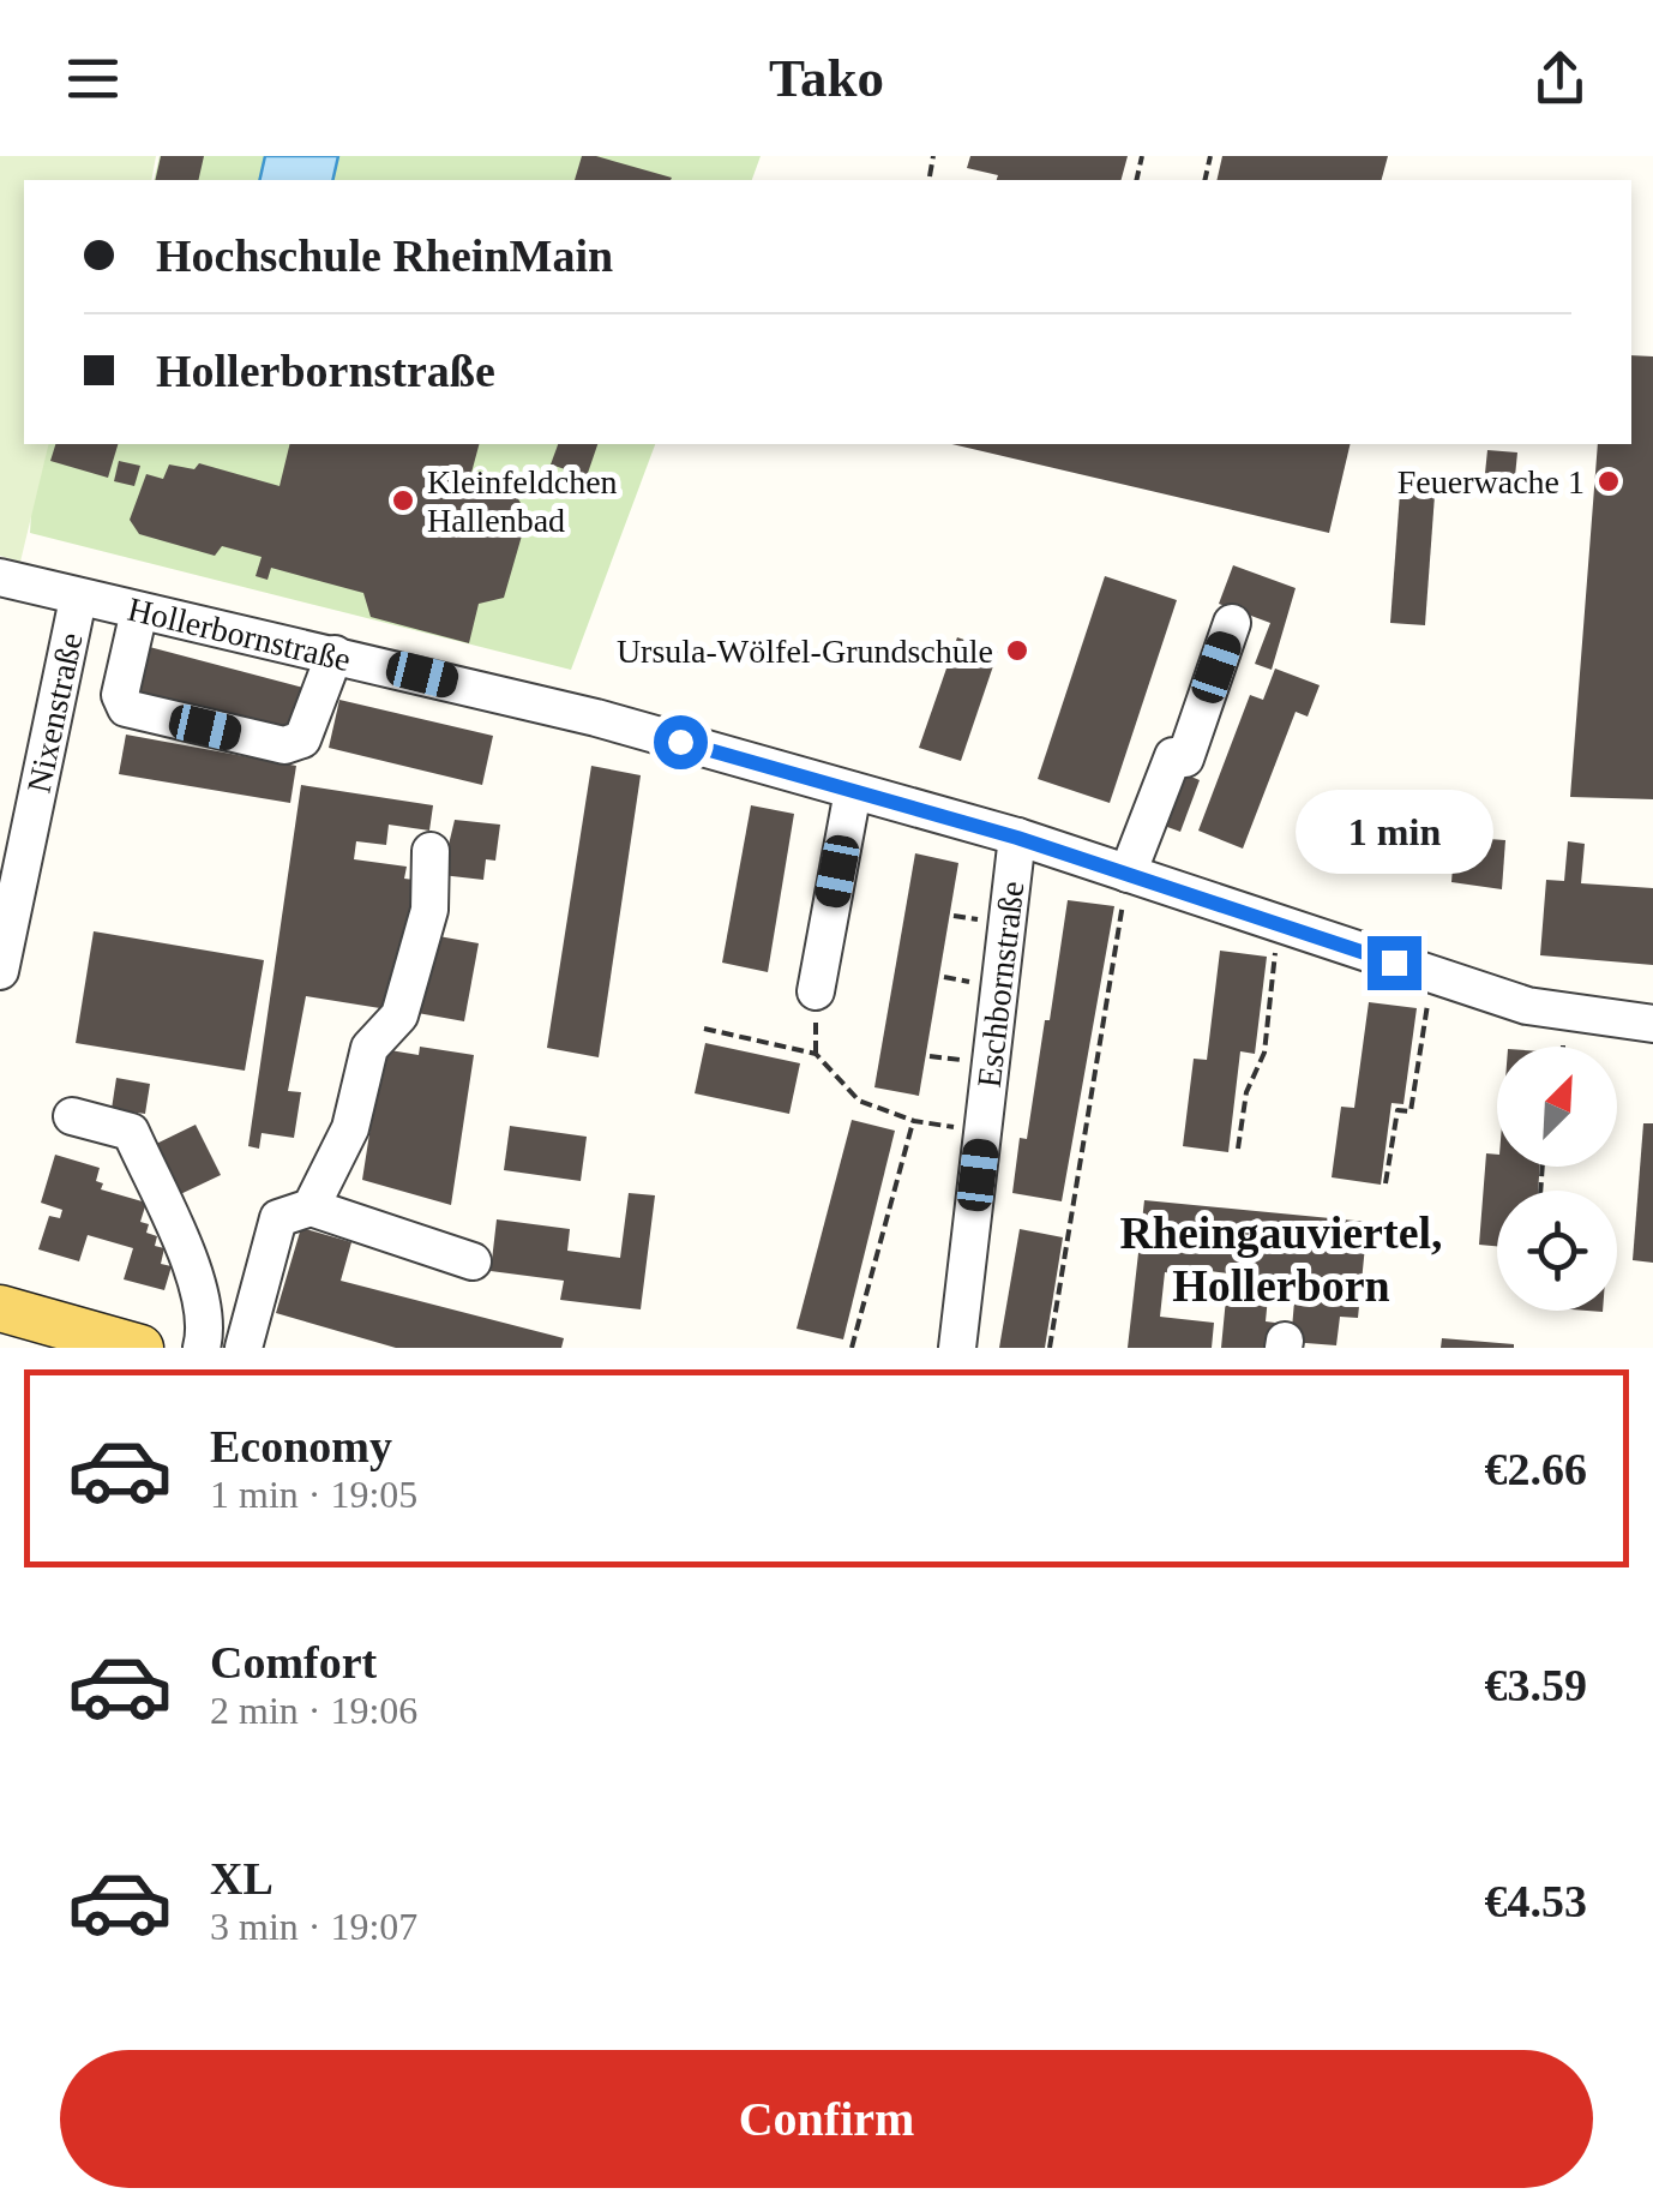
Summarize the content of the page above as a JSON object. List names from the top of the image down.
{
  "streets": {
    "street": ["Hollerbornstraße", "Nixenstraße", "Eschbornstraße"]
  },
  "crossings": [
    ["Hollerbornstraße", "Nixenstraße"],
    ["Hollerbornstraße", "Eschbornstraße"]
  ],
  "districts": ["Rheingauviertel, Hollerborn"],
  "places": ["Feuerwache 1", "Kleinfeldchen Hallenbad", "Ursula-Wölfel-Grundschule"],
  "north": "top right",
  "page": {
    "header": "Tako",
    "banner": ["Hochschule RheinMain", "Hollerbornstraße"],
    "bubble": "1 min",
    "list": [
      {
        "name": "Economy",
        "note": "1 min · 19:05",
        "value": "€2.66"
      },
      {
        "name": "Comfort",
        "note": "2 min · 19:06",
        "value": "€3.59"
      },
      {
        "name": "XL",
        "note": "3 min · 19:07",
        "value": "€4.53"
      }
    ],
    "buttons": "Confirm"
  }
}
